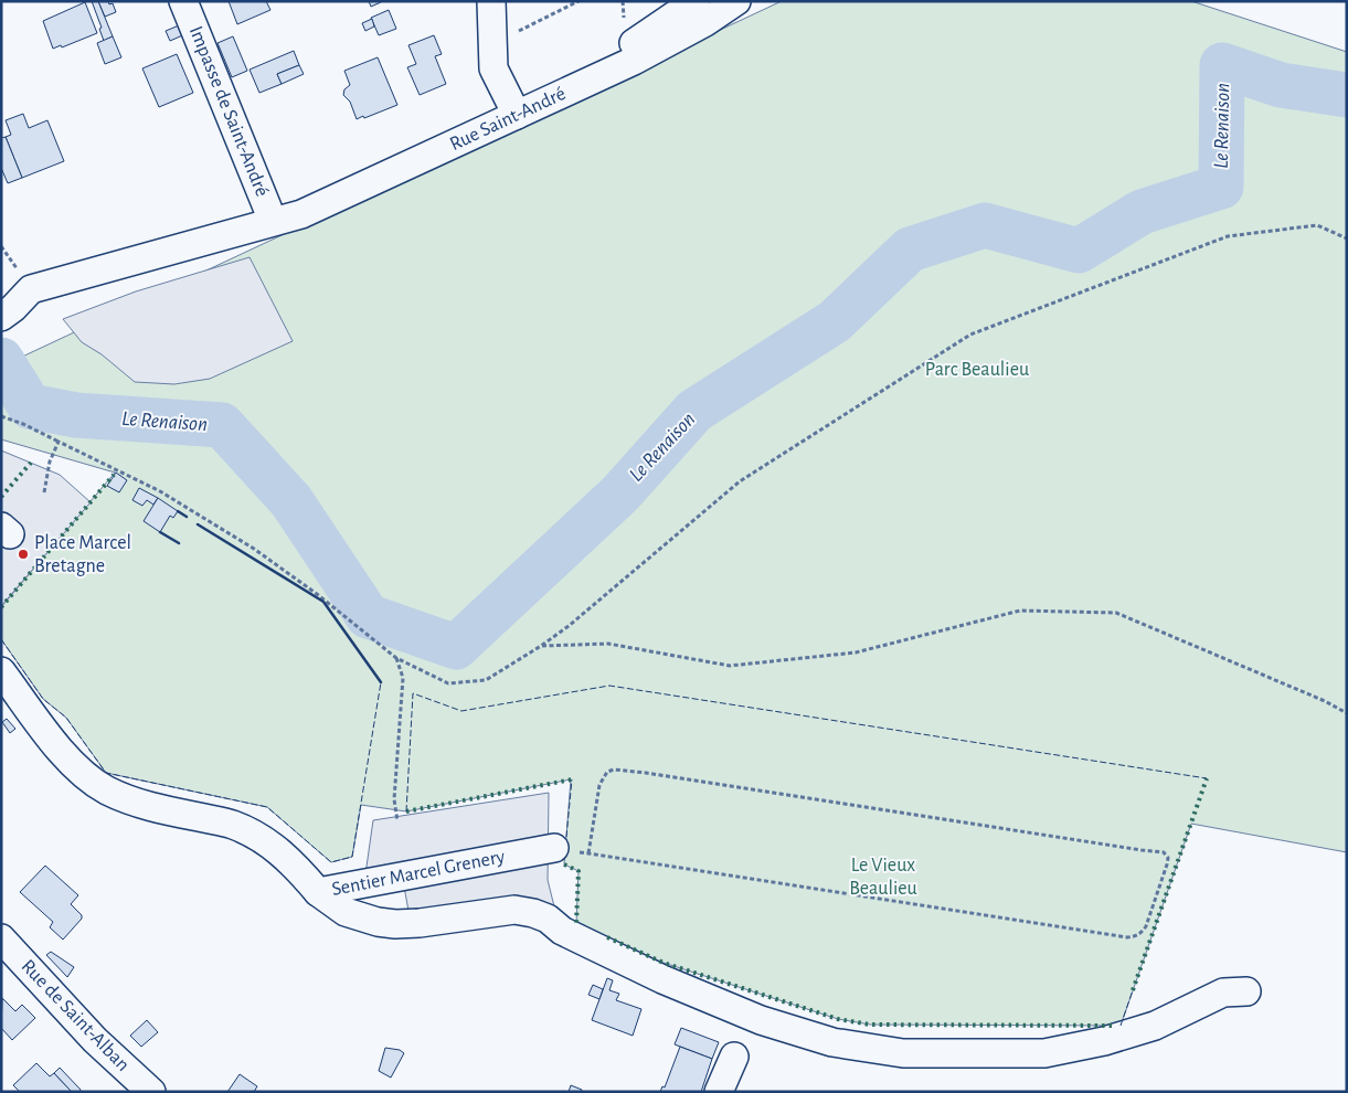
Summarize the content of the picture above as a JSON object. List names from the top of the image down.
{
  "streets": {
    "street": [
      "Impasse de Saint-André",
      "Rue Saint-André",
      "Sentier Marcel Grenery",
      "Rue de Saint-Alban"
    ]
  },
  "crossings": [
    ["Impasse de Saint-André", "Rue Saint-André"]
  ],
  "water": ["Le Renaison"],
  "parks": ["Parc Beaulieu", "Le Vieux Beaulieu"],
  "places": ["Place Marcel Bretagne"]
}
